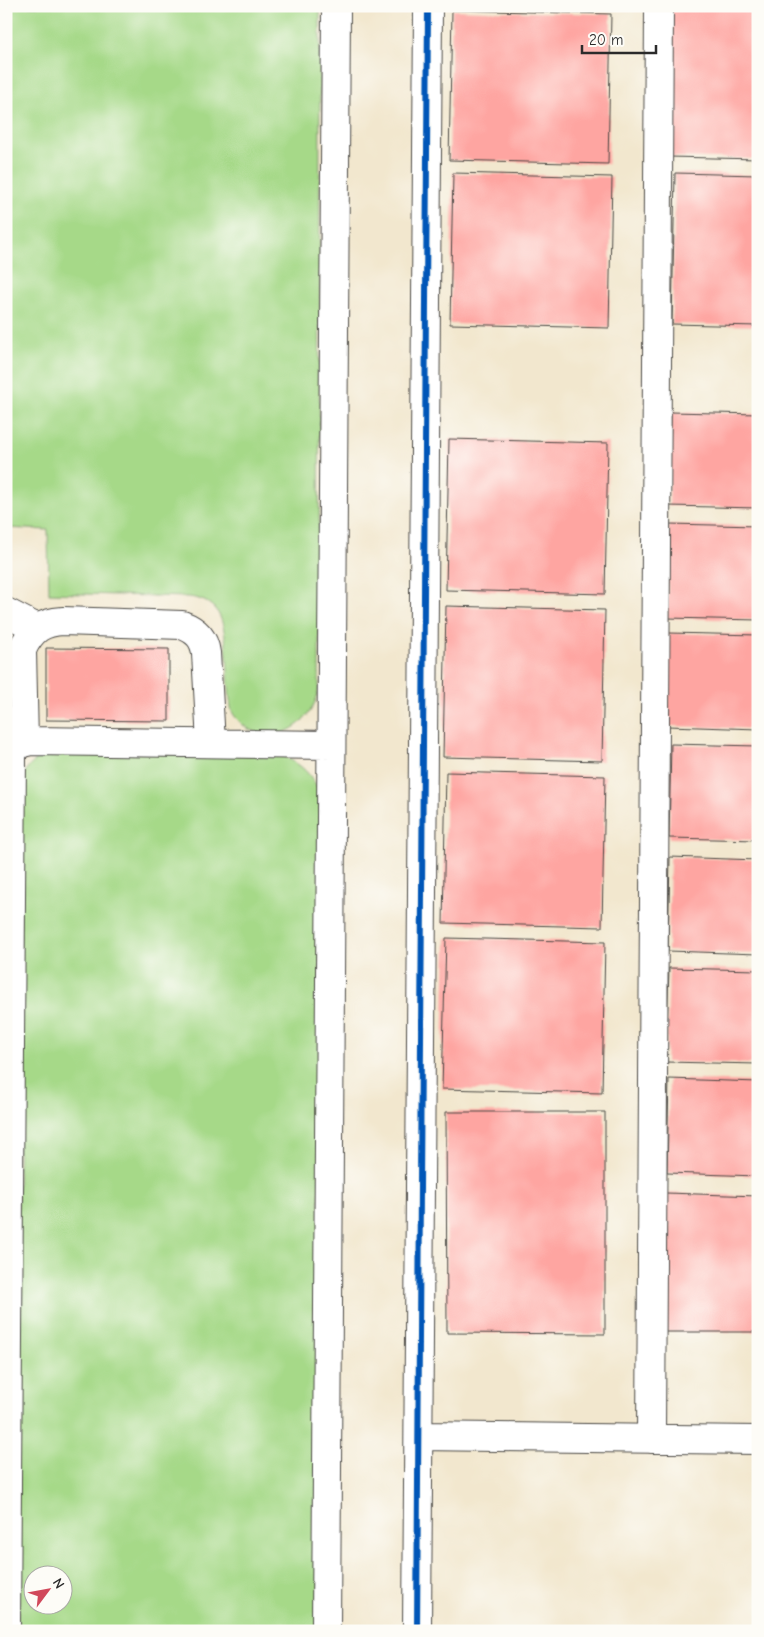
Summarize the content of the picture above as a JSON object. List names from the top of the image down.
{
  "scale_bar": "20 m",
  "north": "top right"
}
